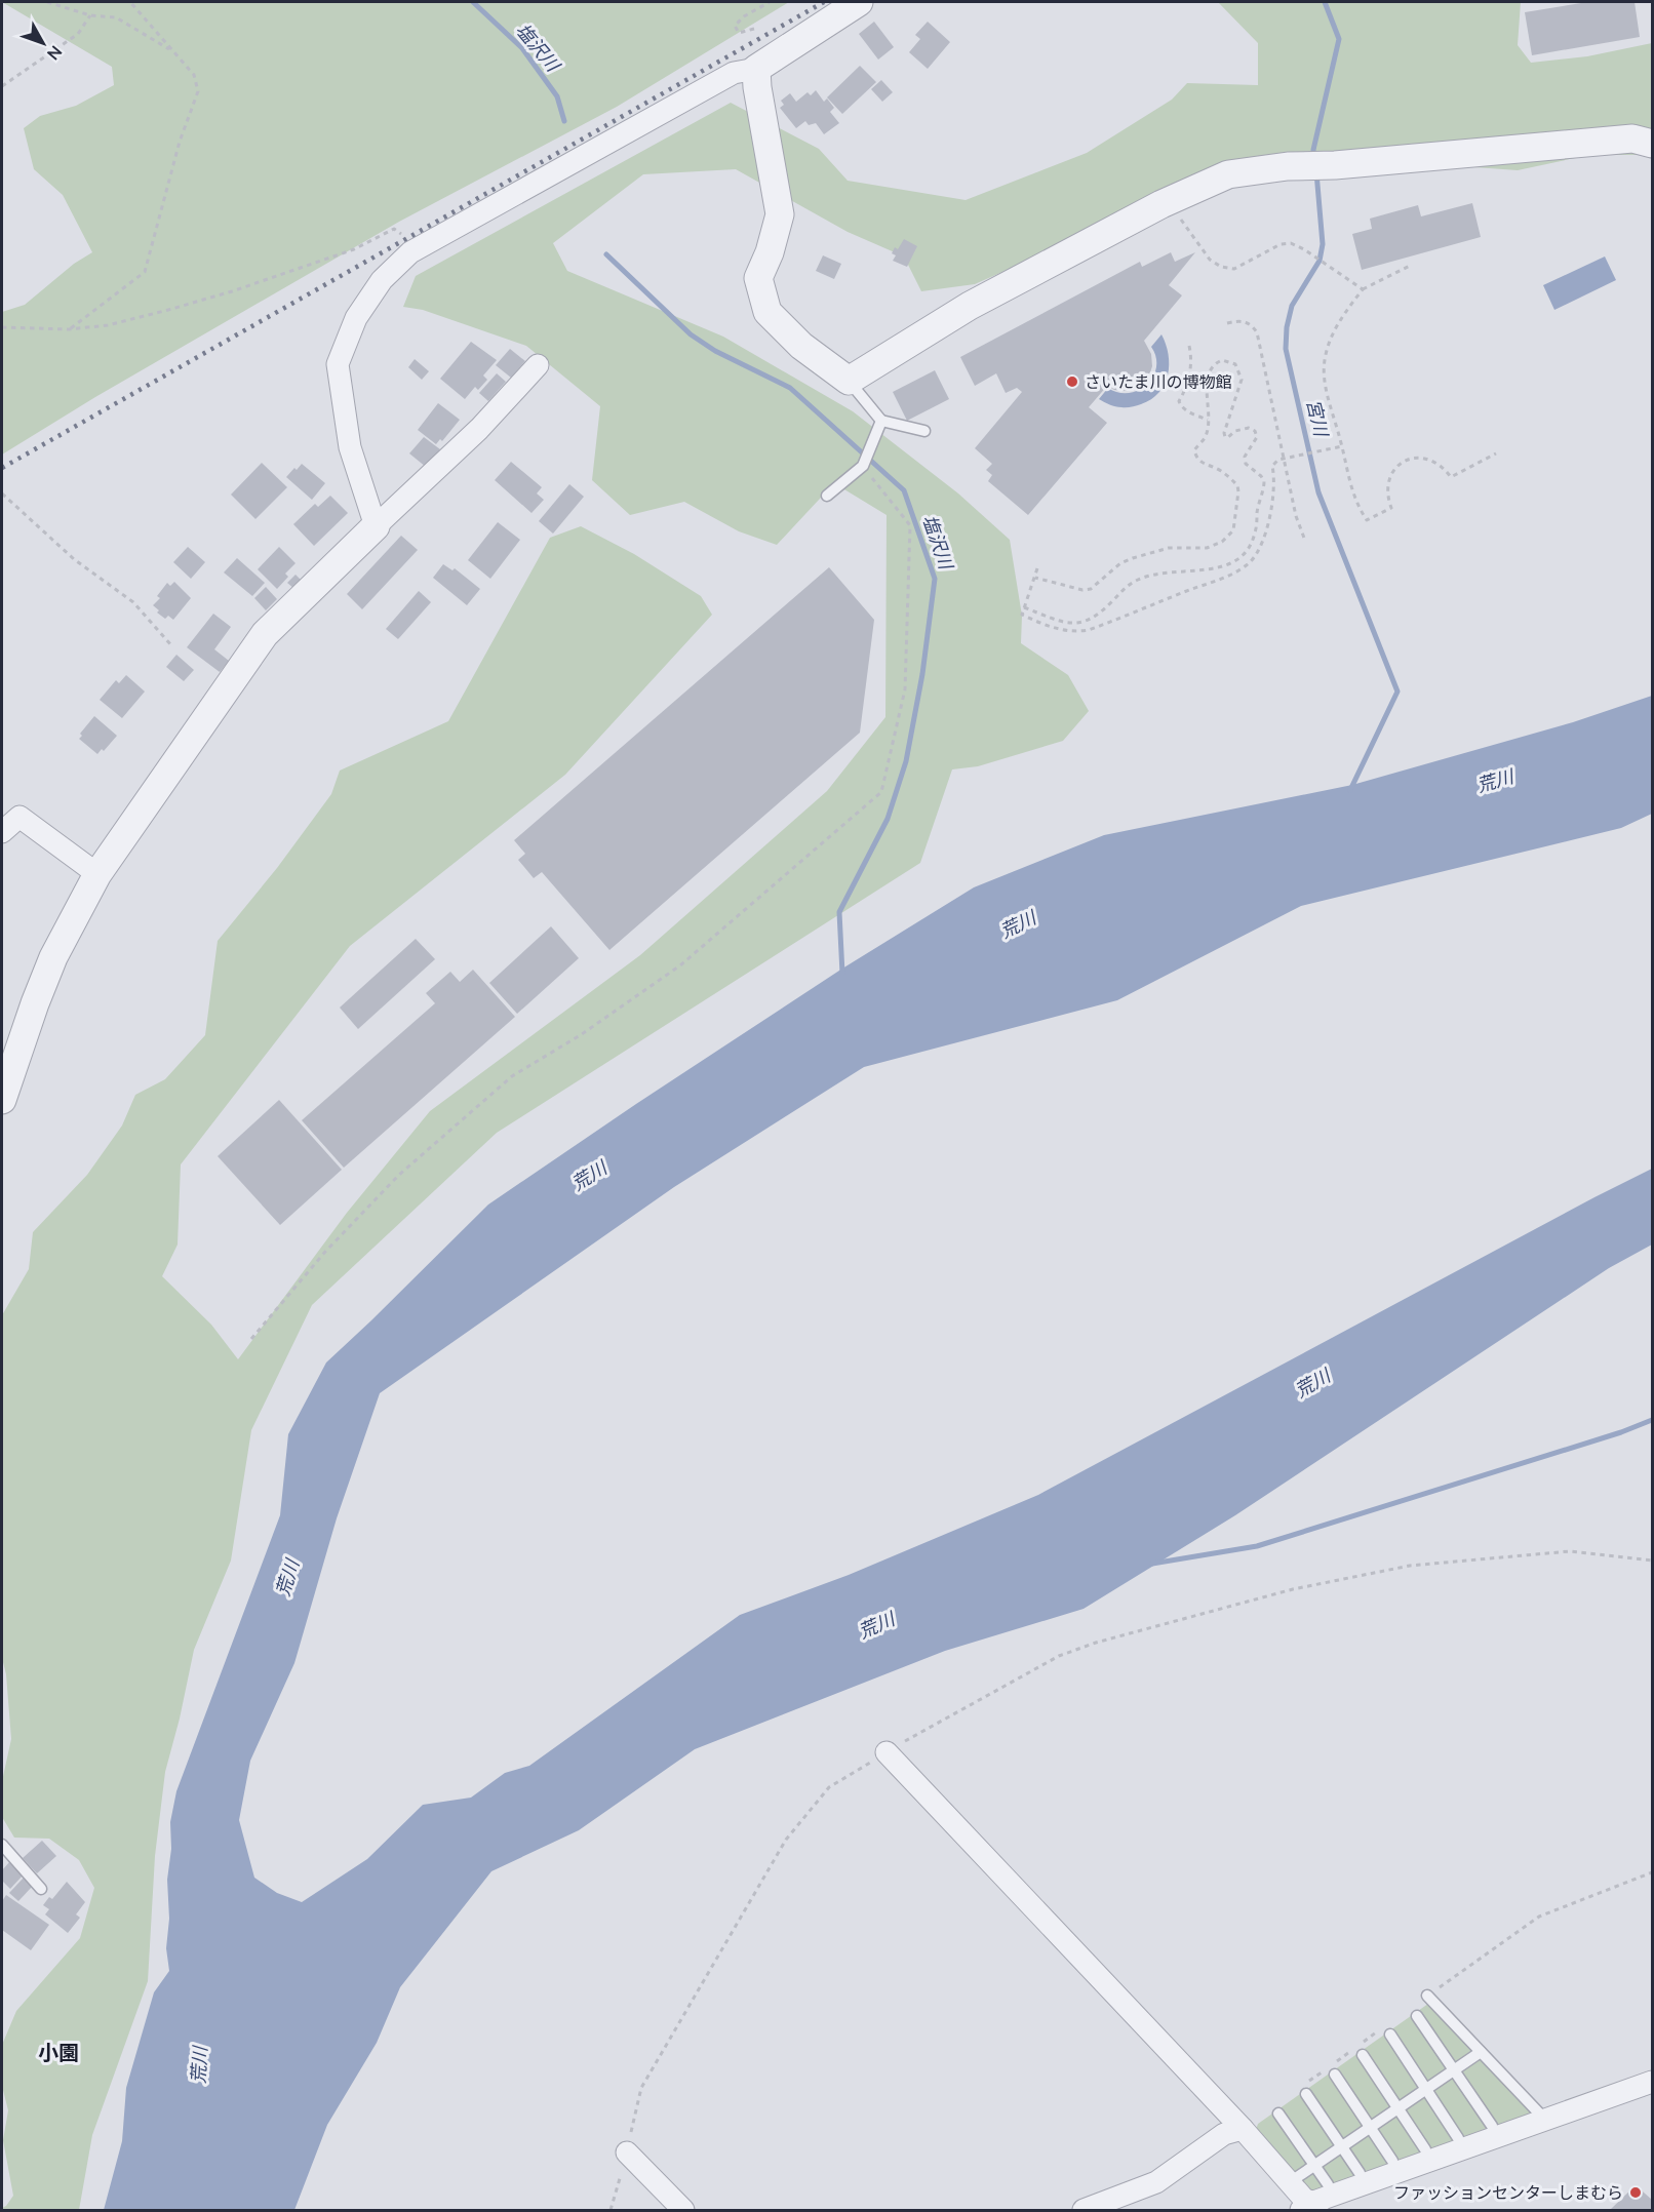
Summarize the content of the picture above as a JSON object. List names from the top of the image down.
{
  "districts": ["小園"],
  "water": ["塩沢川", "宮川", "荒川"],
  "places": ["さいたま川の博物館", "ファッションセンターしまむら"],
  "north": "bottom right"
}
